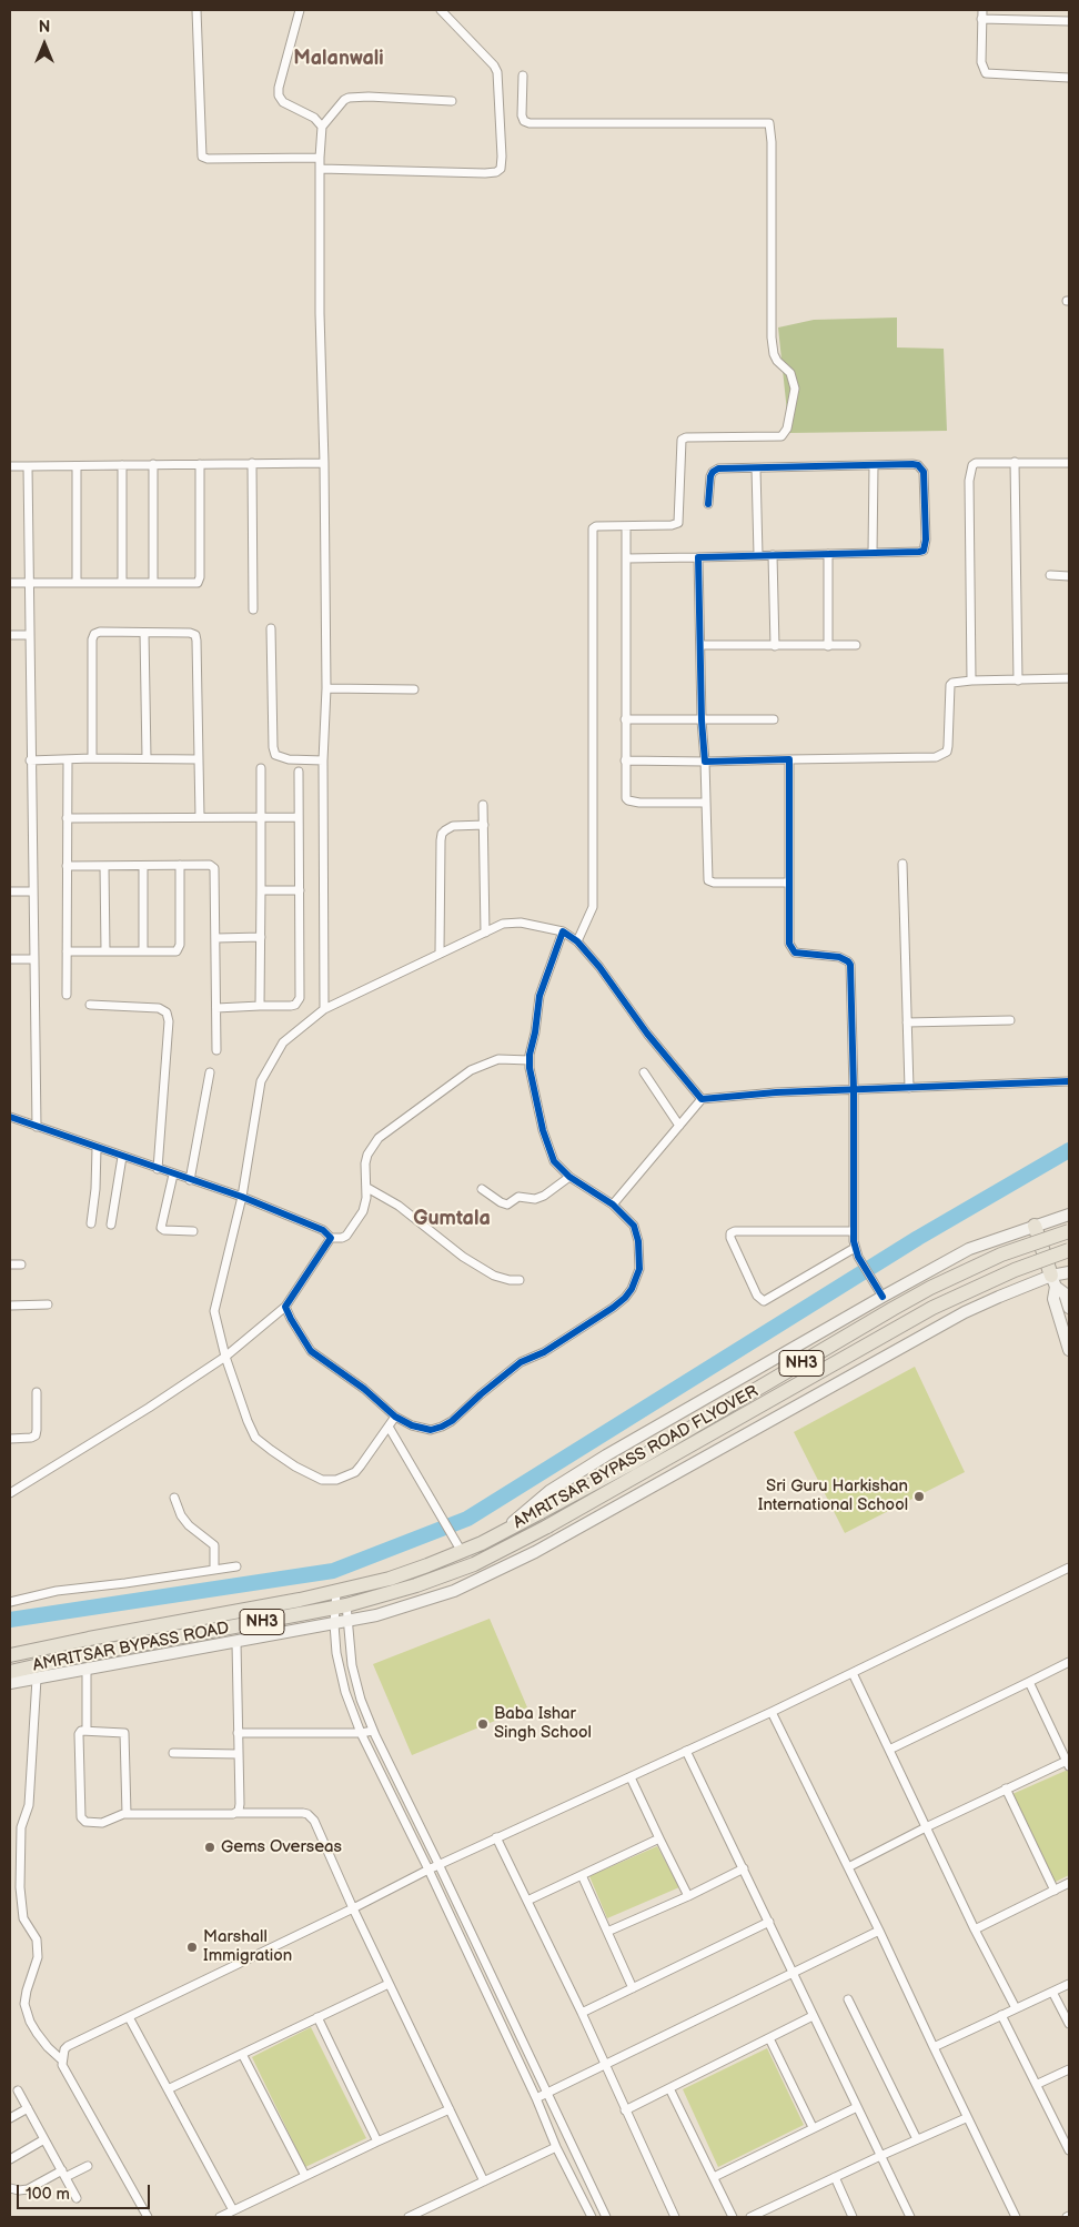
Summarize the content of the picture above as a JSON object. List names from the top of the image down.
{
  "streets": {
    "highway": ["NH3", "AMRITSAR BYPASS ROAD FLYOVER", "AMRITSAR BYPASS ROAD"]
  },
  "crossings": [
    ["AMRITSAR BYPASS ROAD FLYOVER", "AMRITSAR BYPASS ROAD"]
  ],
  "districts": ["Malanwali", "Gumtala"],
  "places": [
    "Sri Guru Harkishan International School",
    "Baba Ishar Singh School",
    "Gems Overseas",
    "Marshall Immigration"
  ],
  "scale_bar": "100 m",
  "north": "top"
}
